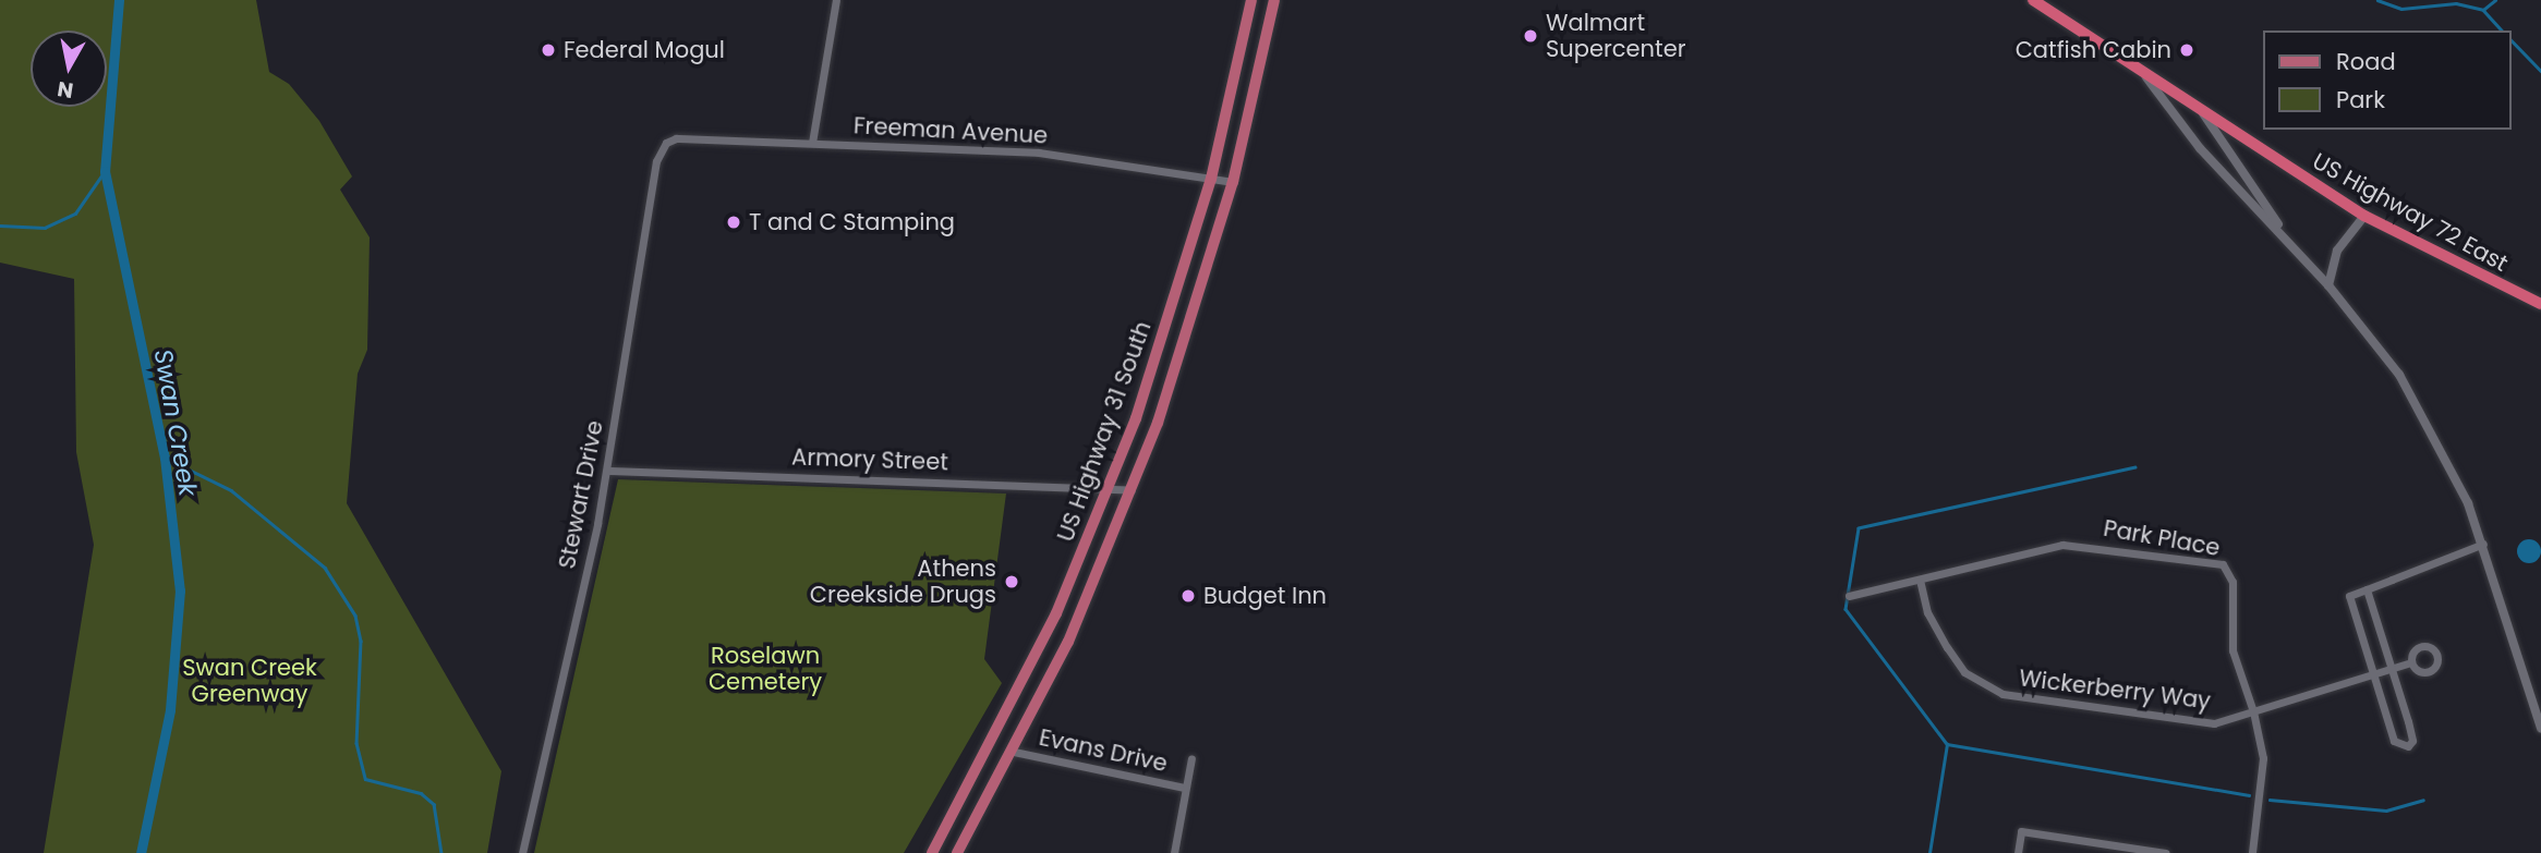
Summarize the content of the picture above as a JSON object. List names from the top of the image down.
{
  "streets": {
    "highway": ["US Highway 72 East"],
    "main road": ["US Highway 31 South"],
    "street": [
      "Freeman Avenue",
      "Armory Street",
      "Stewart Drive",
      "Park Place",
      "Wickerberry Way",
      "Evans Drive"
    ]
  },
  "crossings": [
    ["Freeman Avenue", "US Highway 31 South"],
    ["Freeman Avenue", "Stewart Drive"],
    ["US Highway 31 South", "Armory Street"],
    ["US Highway 31 South", "Evans Drive"],
    ["Armory Street", "Stewart Drive"],
    ["Park Place", "Wickerberry Way"]
  ],
  "water": ["Swan Creek"],
  "parks": ["Roselawn Cemetery", "Swan Creek Greenway"],
  "places": [
    "Walmart Supercenter",
    "Federal Mogul",
    "Catfish Cabin",
    "T and C Stamping",
    "Athens Creekside Drugs",
    "Budget Inn"
  ],
  "legend": ["Road", "Park"],
  "north": "bottom"
}
